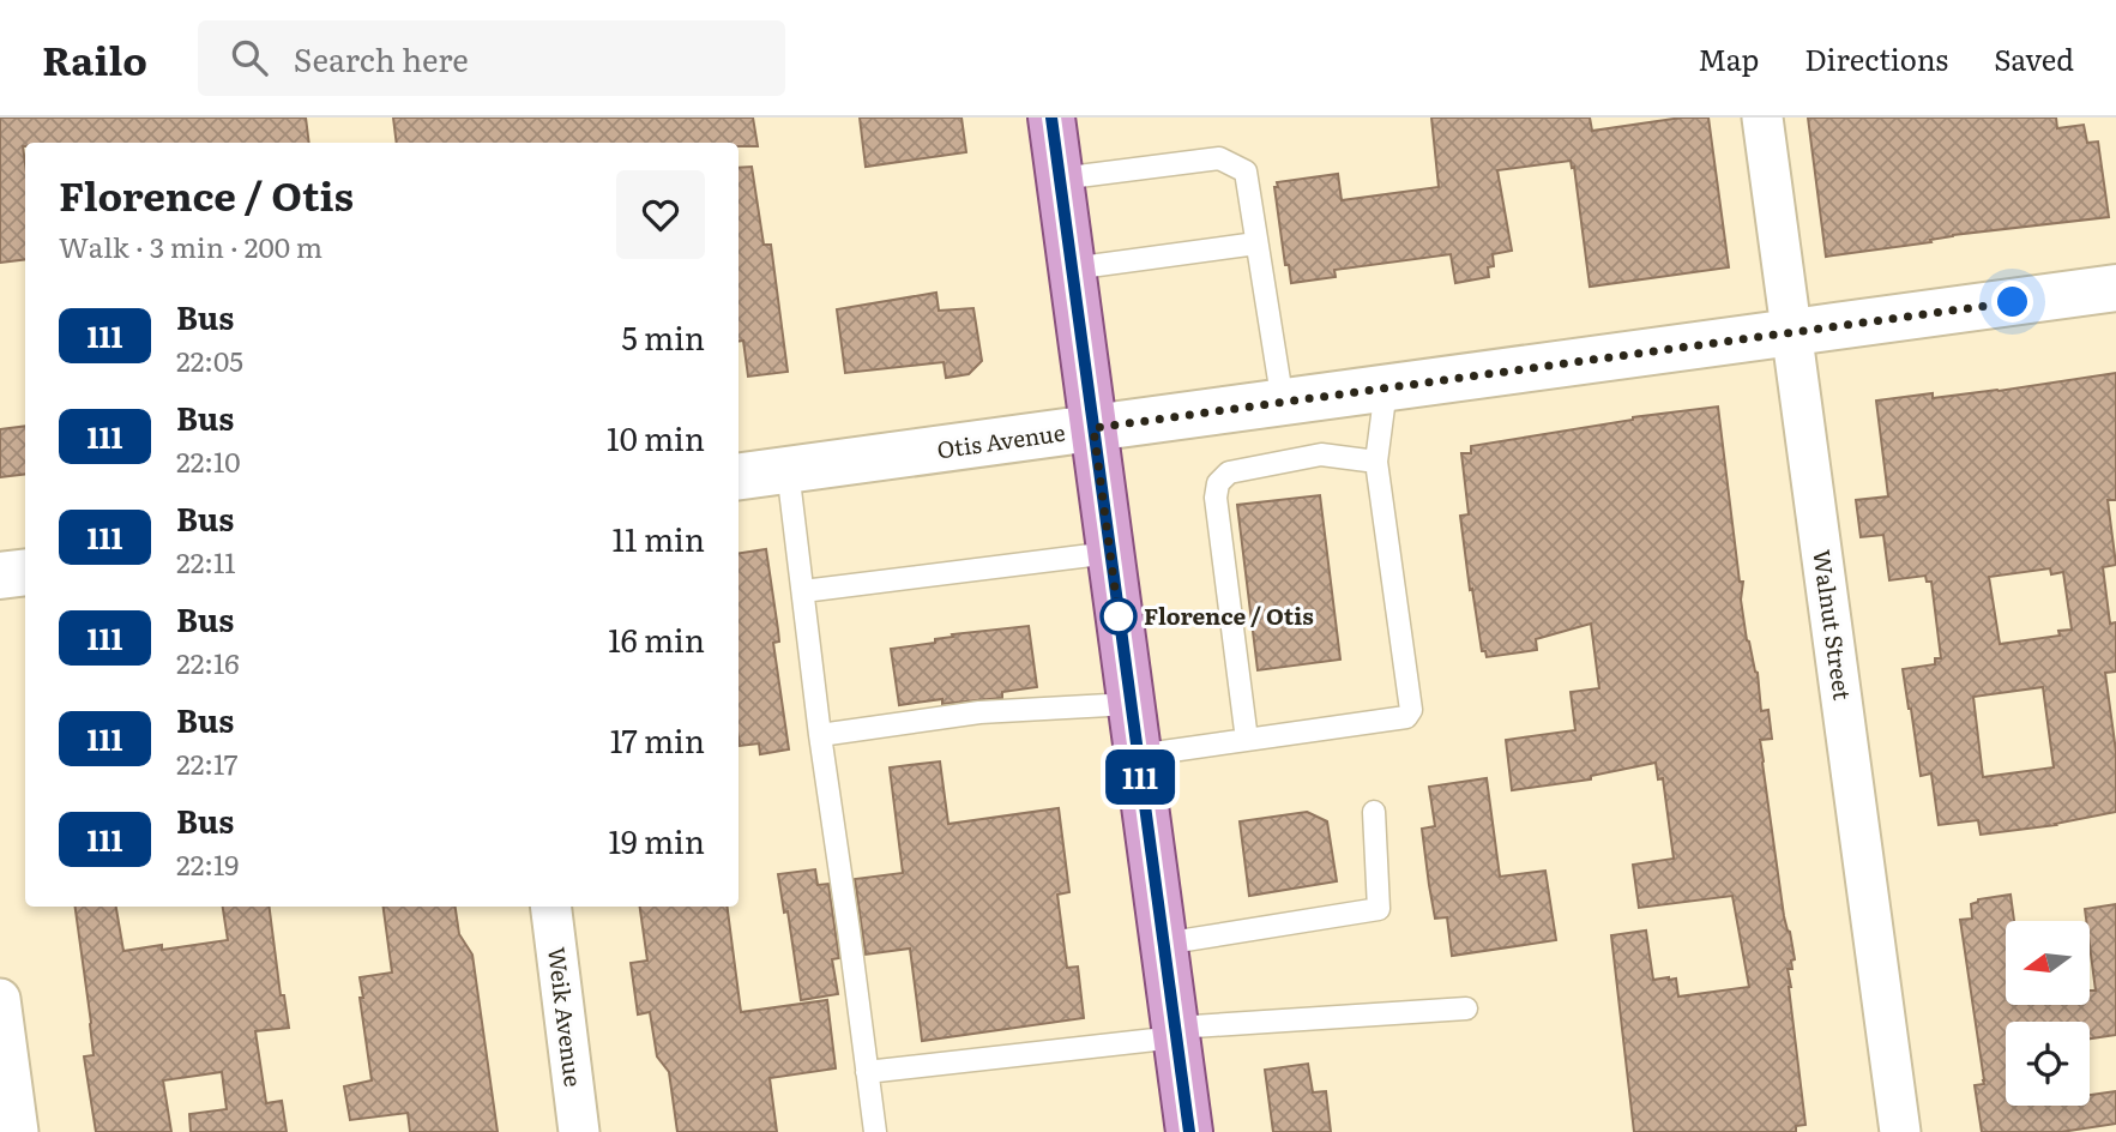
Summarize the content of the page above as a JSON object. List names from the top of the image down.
{
  "streets": {
    "street": ["Otis Avenue", "Walnut Street", "Weik Avenue"]
  },
  "crossings": [
    ["Otis Avenue", "Walnut Street"]
  ],
  "places": ["Florence / Otis"],
  "lines": ["bus line 111"],
  "north": "left",
  "page": {
    "header": "Railo",
    "search": "Search here",
    "nav": ["Map", "Directions", "Saved"],
    "on_map": "111",
    "heading": ["Florence / Otis", "Walk · 3 min · 200 m"],
    "list": [
      {
        "mark": "111",
        "name": "Bus",
        "note": "22:05",
        "value": "5 min"
      },
      {
        "mark": "111",
        "name": "Bus",
        "note": "22:10",
        "value": "10 min"
      },
      {
        "mark": "111",
        "name": "Bus",
        "note": "22:11",
        "value": "11 min"
      },
      {
        "mark": "111",
        "name": "Bus",
        "note": "22:16",
        "value": "16 min"
      },
      {
        "mark": "111",
        "name": "Bus",
        "note": "22:17",
        "value": "17 min"
      },
      {
        "mark": "111",
        "name": "Bus",
        "note": "22:19",
        "value": "19 min"
      }
    ]
  }
}
